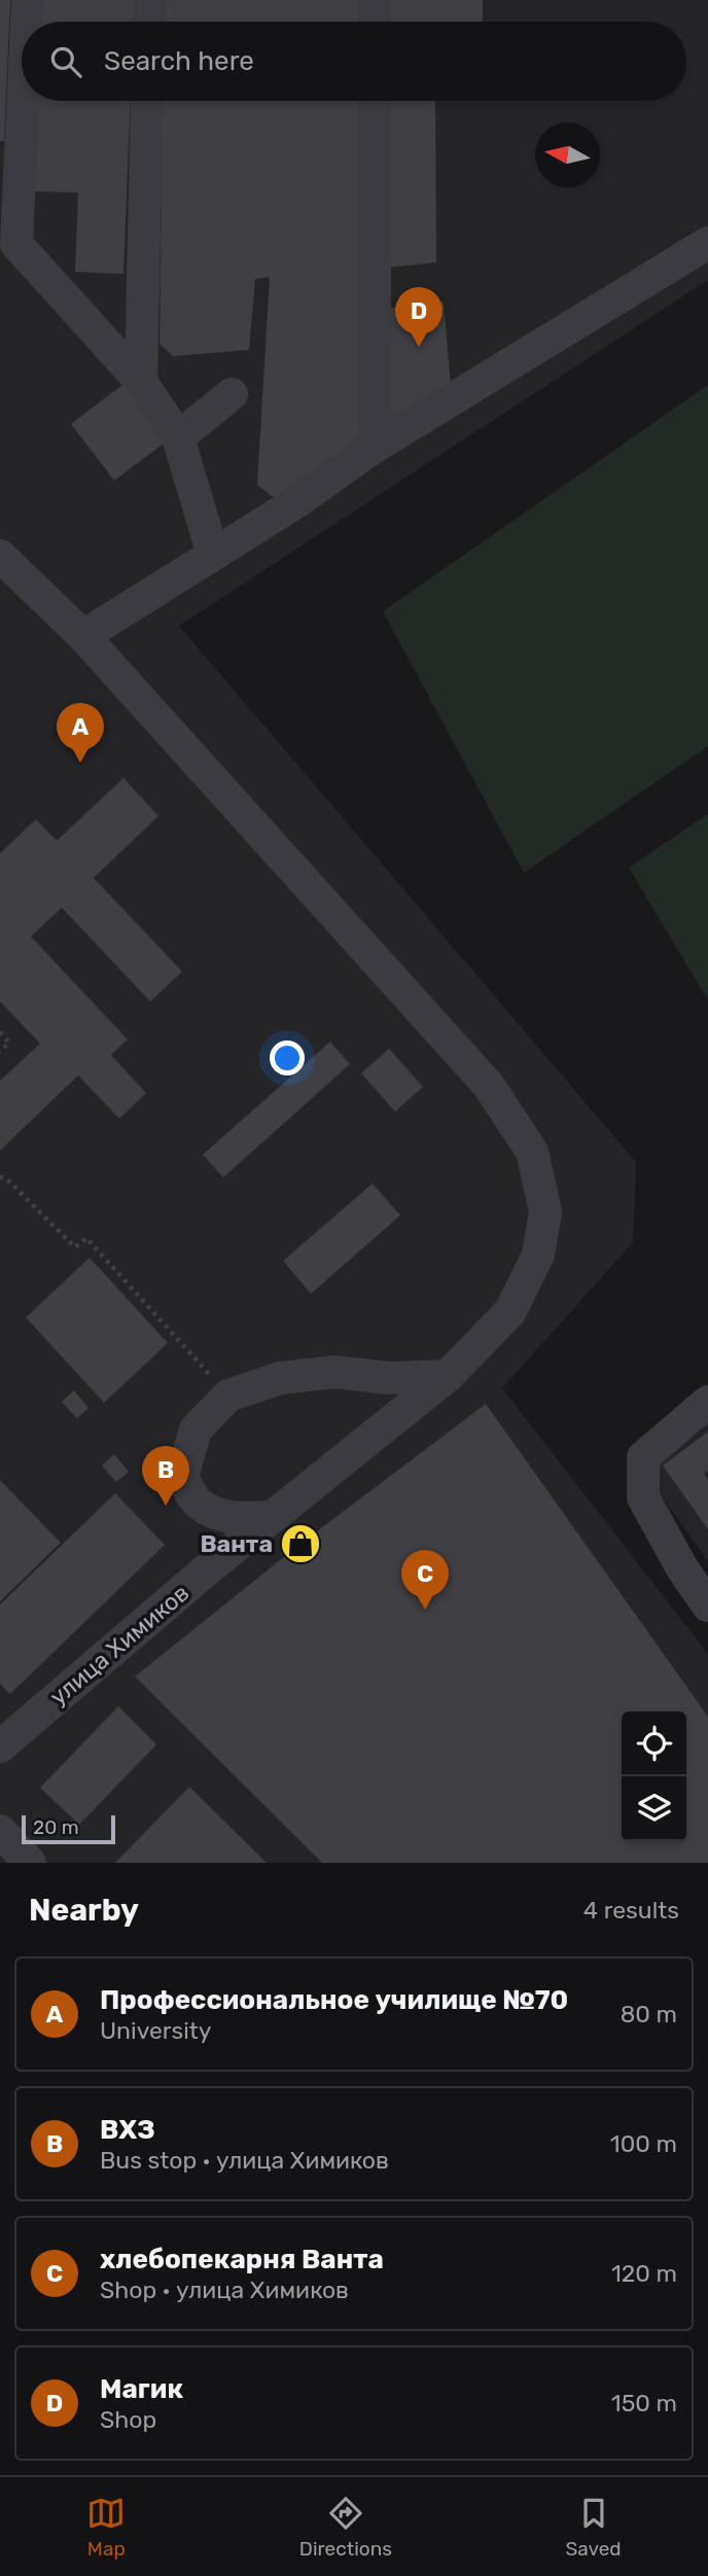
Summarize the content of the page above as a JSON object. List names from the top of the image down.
{
  "streets": {
    "street": ["улица Химиков"]
  },
  "places": {
    "shop": ["Ванта"]
  },
  "scale_bar": "20 m",
  "north": "left",
  "page": {
    "search": "Search here",
    "pins": [
      "D",
      "A",
      "B",
      "C"
    ],
    "scale": "20 m",
    "heading": ["Nearby", "4 results"],
    "list": [
      {
        "mark": "A",
        "name": "Профессиональное училище №70",
        "note": "University",
        "value": "80 m"
      },
      {
        "mark": "B",
        "name": "ВХЗ",
        "note": "Bus stop · улица Химиков",
        "value": "100 m"
      },
      {
        "mark": "C",
        "name": "хлебопекарня Ванта",
        "note": "Shop · улица Химиков",
        "value": "120 m"
      },
      {
        "mark": "D",
        "name": "Магик",
        "note": "Shop",
        "value": "150 m"
      }
    ],
    "nav": ["Map", "Directions", "Saved"]
  }
}
